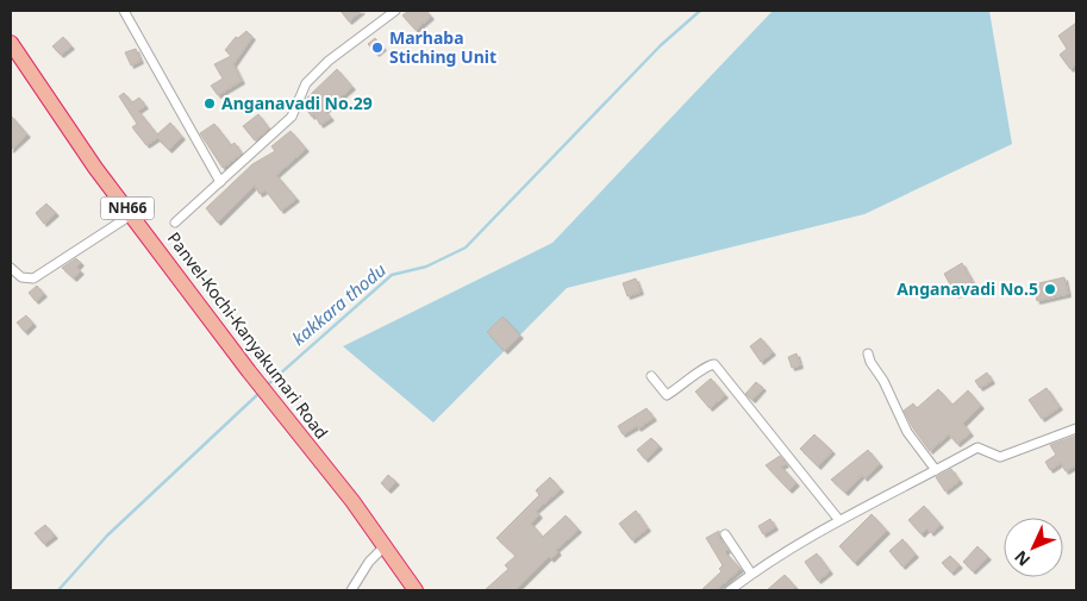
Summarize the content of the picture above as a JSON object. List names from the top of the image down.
{
  "streets": {
    "highway": ["NH66", "Panvel-Kochi-Kanyakumari Road"]
  },
  "water": ["kakkara thodu"],
  "places": ["Marhaba Stiching Unit", "Anganavadi No.29", "Anganavadi No.5"],
  "north": "bottom left"
}
